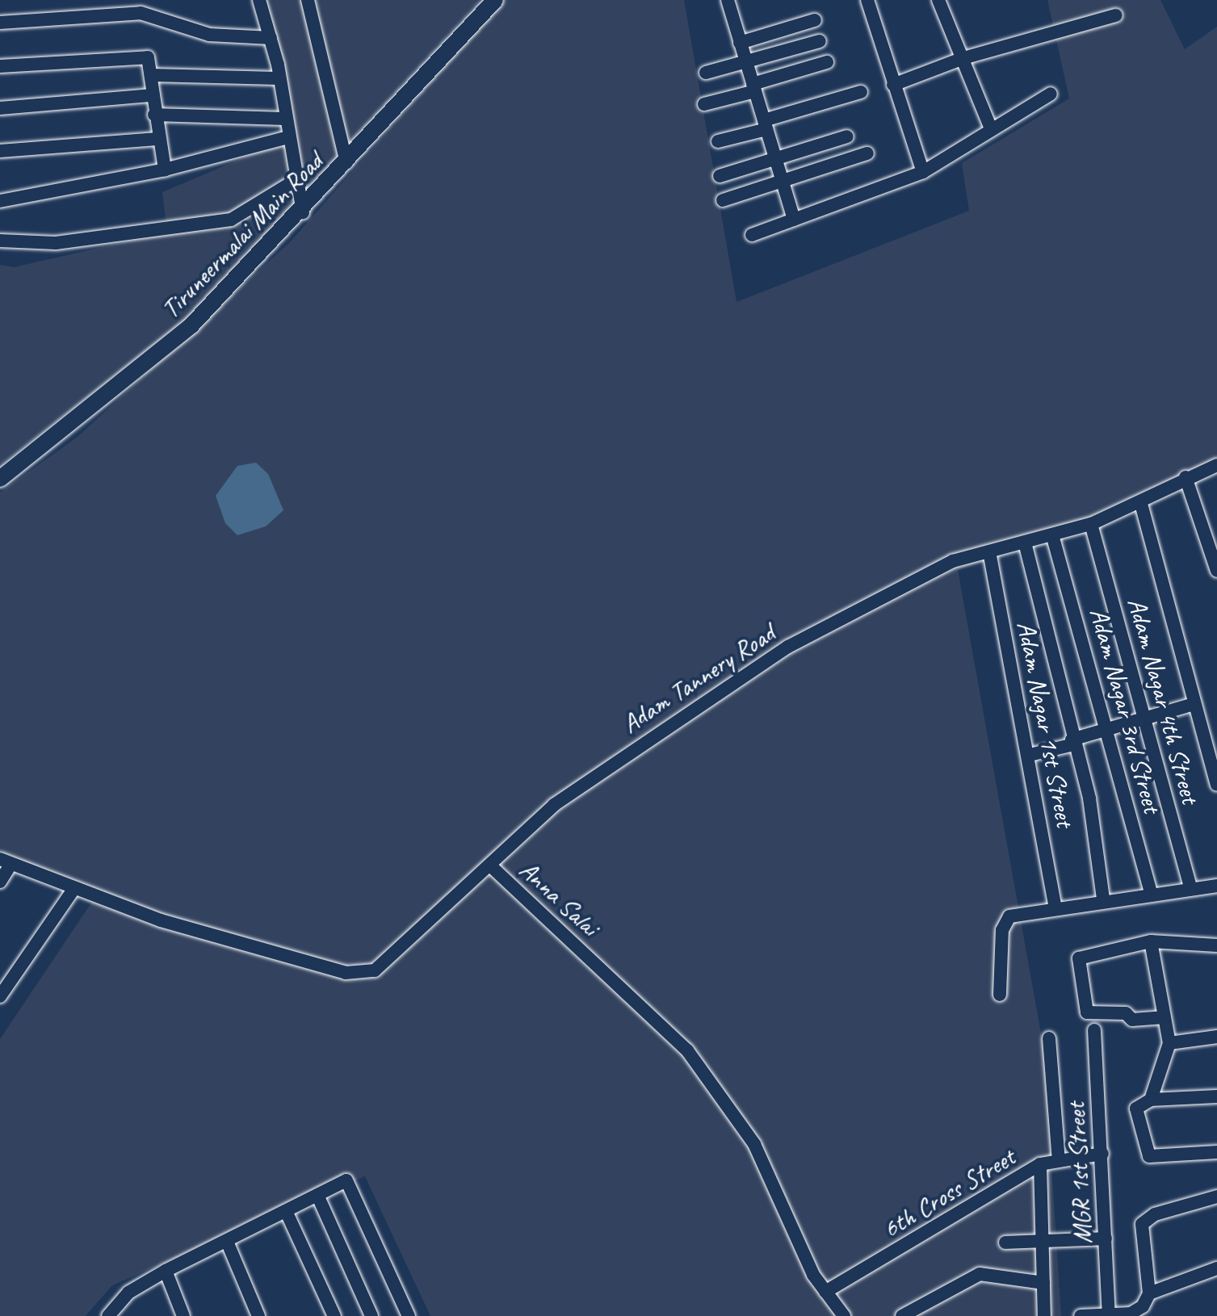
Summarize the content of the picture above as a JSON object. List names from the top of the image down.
{
  "streets": {
    "main road": ["Tiruneermalai Main Road"],
    "street": [
      "Adam Tannery Road",
      "Adam Nagar 4th Street",
      "Adam Nagar 3rd Street",
      "Adam Nagar 1st Street",
      "Anna Salai",
      "MGR 1st Street",
      "6th Cross Street"
    ]
  },
  "crossings": [
    ["Adam Tannery Road", "Adam Nagar 4th Street"],
    ["Adam Tannery Road", "Adam Nagar 3rd Street"],
    ["Adam Tannery Road", "Adam Nagar 1st Street"],
    ["Adam Tannery Road", "Anna Salai"],
    ["Anna Salai", "6th Cross Street"],
    ["MGR 1st Street", "6th Cross Street"]
  ]
}
